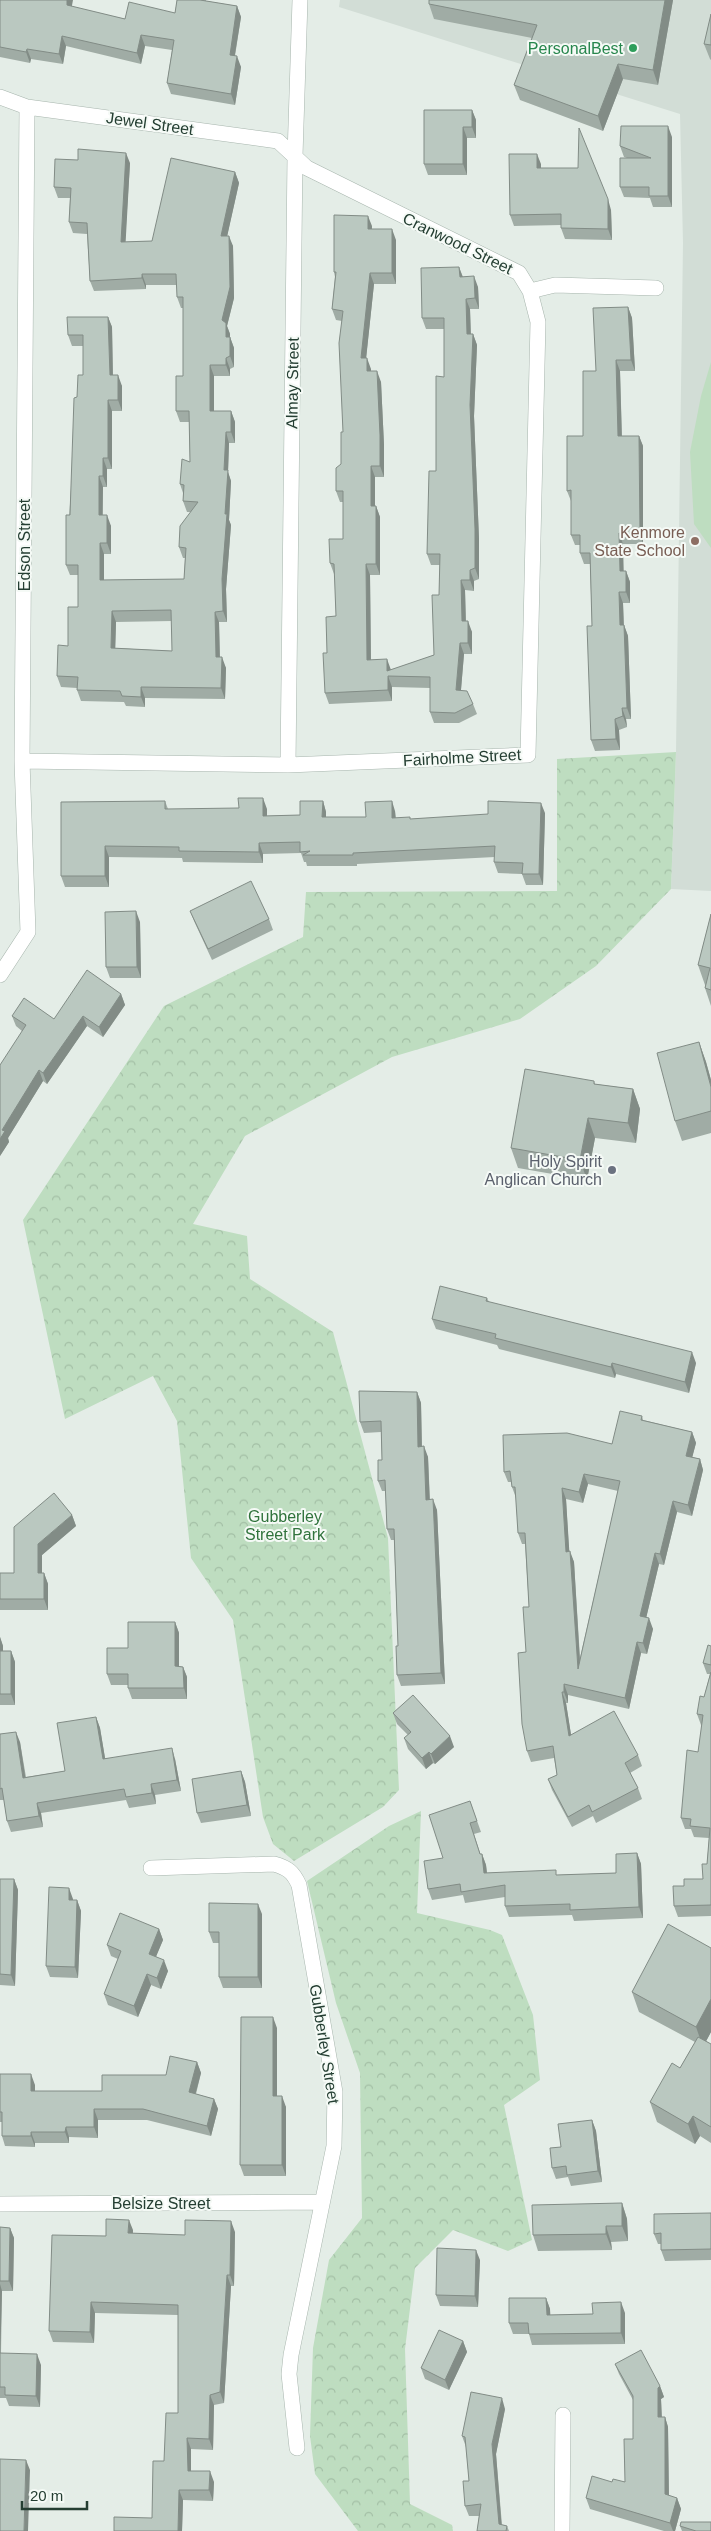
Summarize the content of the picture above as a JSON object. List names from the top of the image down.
{
  "streets": {
    "street": [
      "Jewel Street",
      "Cranwood Street",
      "Almay Street",
      "Edson Street",
      "Fairholme Street",
      "Gubberley Street",
      "Belsize Street"
    ]
  },
  "crossings": [
    ["Jewel Street", "Cranwood Street"],
    ["Jewel Street", "Almay Street"],
    ["Jewel Street", "Edson Street"],
    ["Cranwood Street", "Almay Street"],
    ["Cranwood Street", "Fairholme Street"],
    ["Almay Street", "Fairholme Street"],
    ["Edson Street", "Fairholme Street"],
    ["Gubberley Street", "Belsize Street"]
  ],
  "parks": ["Gubberley Street Park"],
  "places": ["PersonalBest", "Kenmore State School", "Holy Spirit Anglican Church"],
  "scale_bar": "20 m"
}
